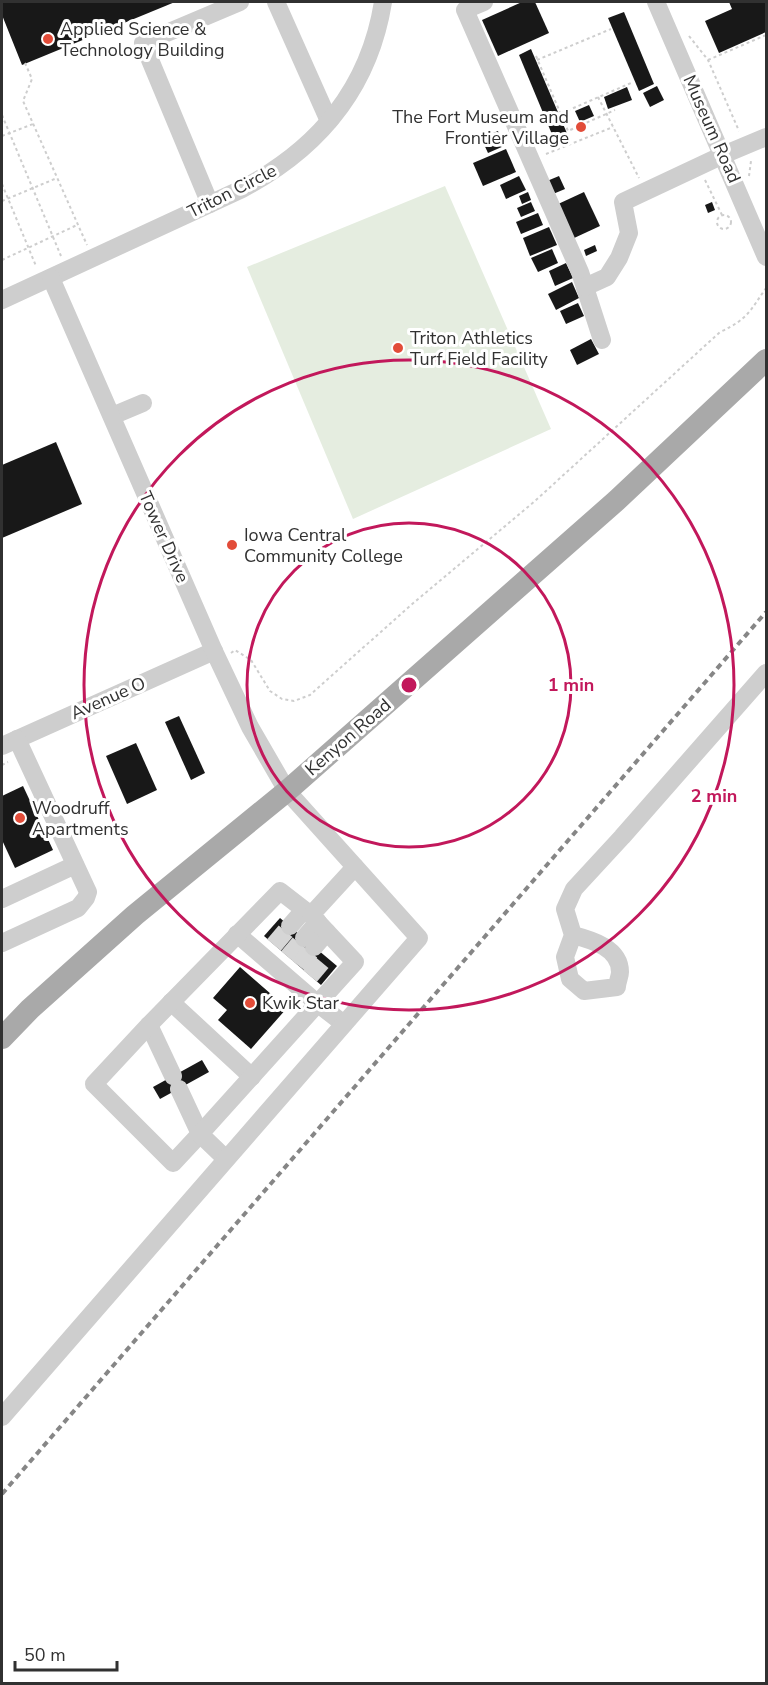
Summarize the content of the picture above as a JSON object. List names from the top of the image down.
{
  "streets": {
    "main road": ["Kenyon Road"],
    "street": [
      "Museum Road",
      "Triton Circle",
      "Tower Drive",
      "Avenue O"
    ]
  },
  "crossings": [
    ["Triton Circle", "Tower Drive"],
    ["Tower Drive", "Avenue O"],
    ["Tower Drive", "Kenyon Road"]
  ],
  "places": [
    "Applied Science & Technology Building",
    "The Fort Museum and Frontier Village",
    "Triton Athletics Turf Field Facility",
    "Iowa Central Community College",
    "Woodruff Apartments",
    "Kwik Star"
  ],
  "scale_bar": "50 m",
  "rings": ["1 min", "2 min"]
}
